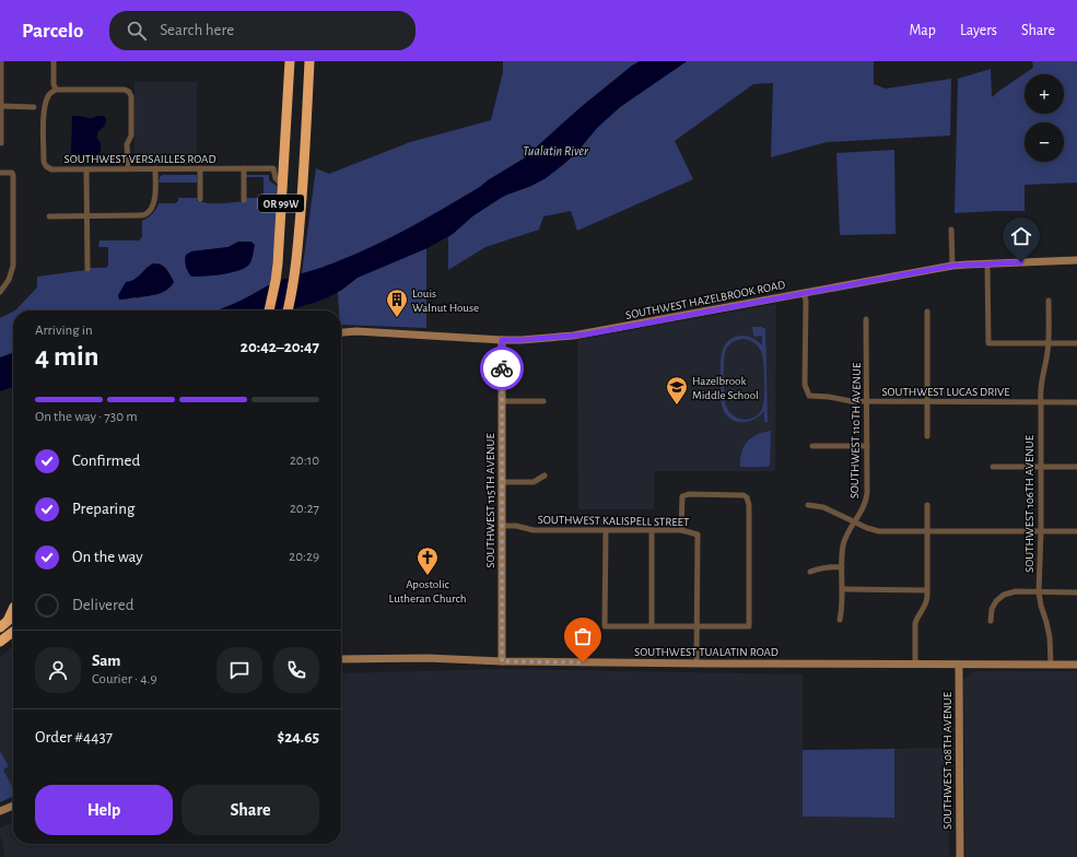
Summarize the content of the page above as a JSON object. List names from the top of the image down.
{
  "streets": {
    "highway": ["OR 99W"],
    "street": [
      "SOUTHWEST VERSAILLES ROAD",
      "SOUTHWEST HAZELBROOK ROAD",
      "SOUTHWEST LUCAS DRIVE",
      "SOUTHWEST 110TH AVENUE",
      "SOUTHWEST 115TH AVENUE",
      "SOUTHWEST 106TH AVENUE",
      "SOUTHWEST KALISPELL STREET",
      "SOUTHWEST TUALATIN ROAD",
      "SOUTHWEST 108TH AVENUE"
    ]
  },
  "crossings": [
    ["SOUTHWEST VERSAILLES ROAD", "OR 99W"],
    ["SOUTHWEST HAZELBROOK ROAD", "SOUTHWEST LUCAS DRIVE"],
    ["SOUTHWEST HAZELBROOK ROAD", "SOUTHWEST 115TH AVENUE"],
    ["SOUTHWEST LUCAS DRIVE", "SOUTHWEST 110TH AVENUE"],
    ["SOUTHWEST LUCAS DRIVE", "SOUTHWEST 106TH AVENUE"],
    ["SOUTHWEST 115TH AVENUE", "SOUTHWEST KALISPELL STREET"],
    ["SOUTHWEST 115TH AVENUE", "SOUTHWEST TUALATIN ROAD"],
    ["SOUTHWEST 106TH AVENUE", "SOUTHWEST TUALATIN ROAD"],
    ["SOUTHWEST TUALATIN ROAD", "SOUTHWEST 108TH AVENUE"]
  ],
  "water": ["Tualatin River"],
  "places": {
    "building": ["Louis Walnut House"],
    "school or university": ["Hazelbrook Middle School"],
    "church": ["Apostolic Lutheran Church"]
  },
  "page": {
    "header": "Parcelo",
    "search": "Search here",
    "nav": ["Map", "Layers", "Share"],
    "map_buttons": ["+", "−"],
    "heading": ["4 min", "Arriving in", "20:42–20:47"],
    "panel": [
      "Sam",
      "Courier · 4.9",
      "Order #4437",
      "$24.65"
    ],
    "bar": "On the way · 730 m",
    "list": [
      ["Confirmed", "20:10"],
      ["Preparing", "20:27"],
      ["On the way", "20:29"],
      "Delivered"
    ],
    "buttons": ["Help", "Share"]
  }
}
